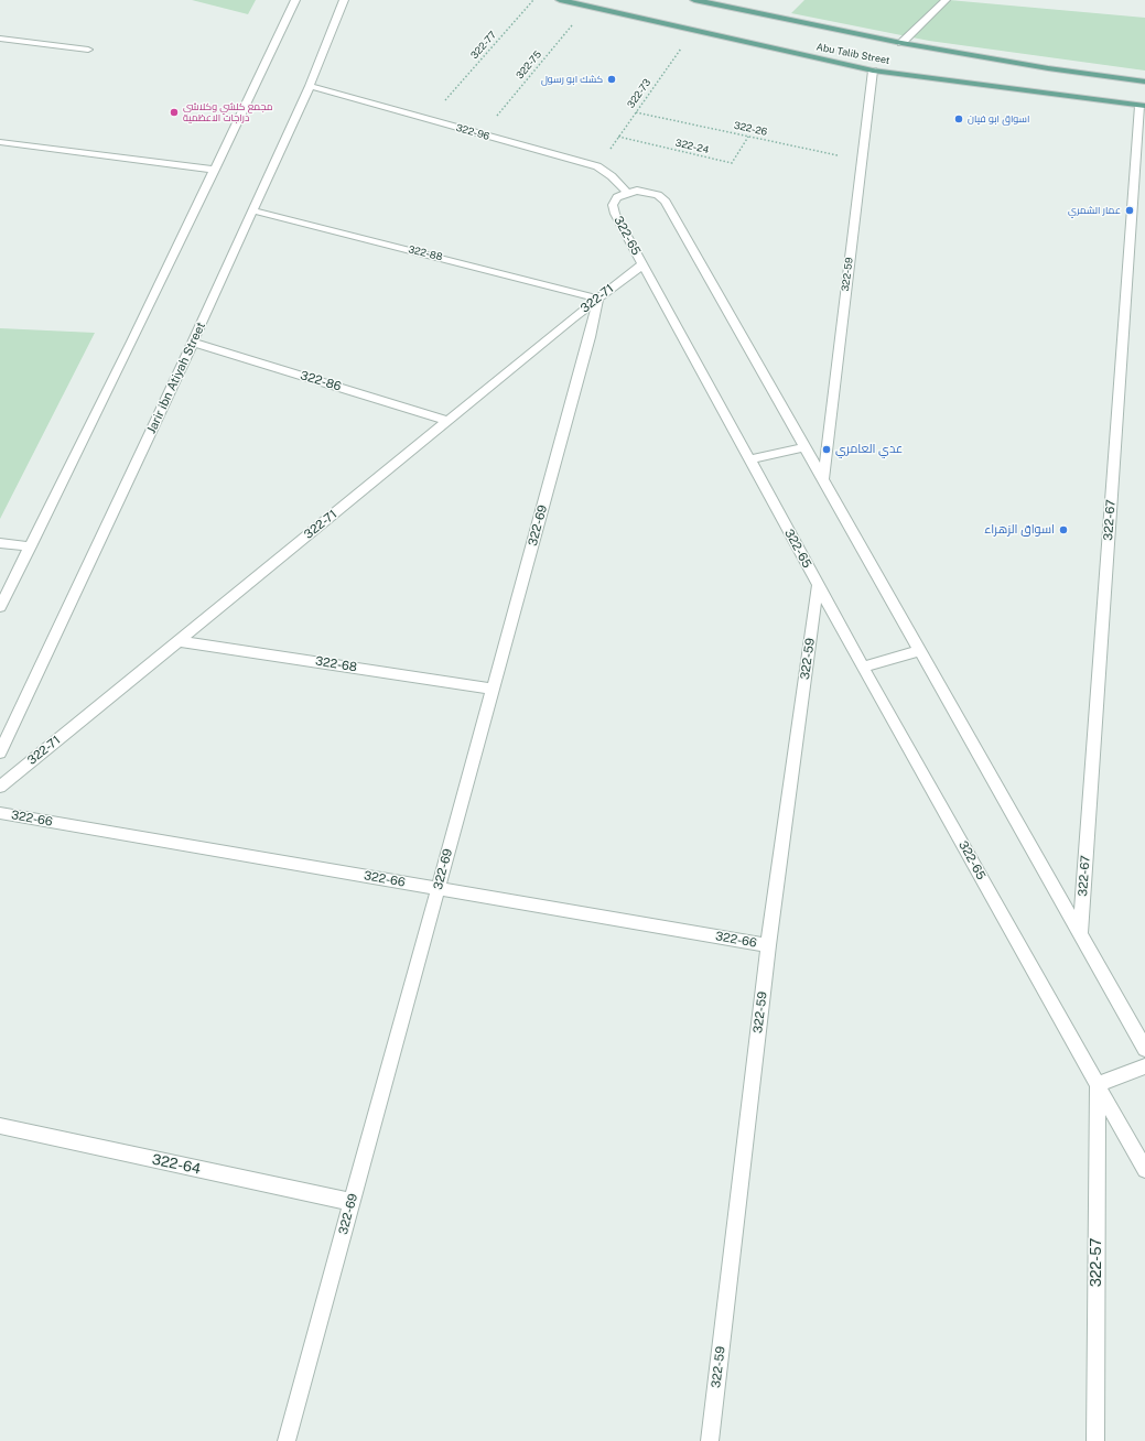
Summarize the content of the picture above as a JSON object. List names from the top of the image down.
{
  "streets": {
    "main road": ["Abu Talib Street"],
    "street": [
      "322-96",
      "322-65",
      "322-88",
      "322-59",
      "322-71",
      "Jarir ibn Atiyah Street",
      "322-86",
      "322-67",
      "322-69",
      "322-68",
      "322-66",
      "322-64",
      "322-57"
    ],
    "path": [
      "322-77",
      "322-75",
      "322-73",
      "322-26",
      "322-24"
    ]
  },
  "crossings": [
    ["Abu Talib Street", "322-75"],
    ["Abu Talib Street", "322-73"],
    ["Abu Talib Street", "322-59"],
    ["Abu Talib Street", "322-67"],
    ["322-75", "322-96"],
    ["322-73", "322-26"],
    ["322-73", "322-96"],
    ["322-73", "322-24"],
    ["322-26", "322-24"],
    ["322-26", "322-59"],
    ["322-96", "322-65"],
    ["322-96", "Jarir ibn Atiyah Street"],
    ["322-65", "322-59"],
    ["322-65", "322-71"],
    ["322-65", "322-57"],
    ["322-88", "322-71"],
    ["322-88", "Jarir ibn Atiyah Street"],
    ["322-88", "322-69"],
    ["322-59", "322-66"],
    ["322-71", "322-86"],
    ["322-71", "322-69"],
    ["322-71", "322-68"],
    ["Jarir ibn Atiyah Street", "322-86"],
    ["322-69", "322-68"],
    ["322-69", "322-66"],
    ["322-69", "322-64"]
  ],
  "places": [
    "كشك ابو رسول",
    "مجمع كلشي وكلاشي دراجات الاعظمية",
    "اسواق ابو فيان",
    "عمار الشمري",
    "عدي العامري",
    "اسواق الزهراء"
  ]
}
